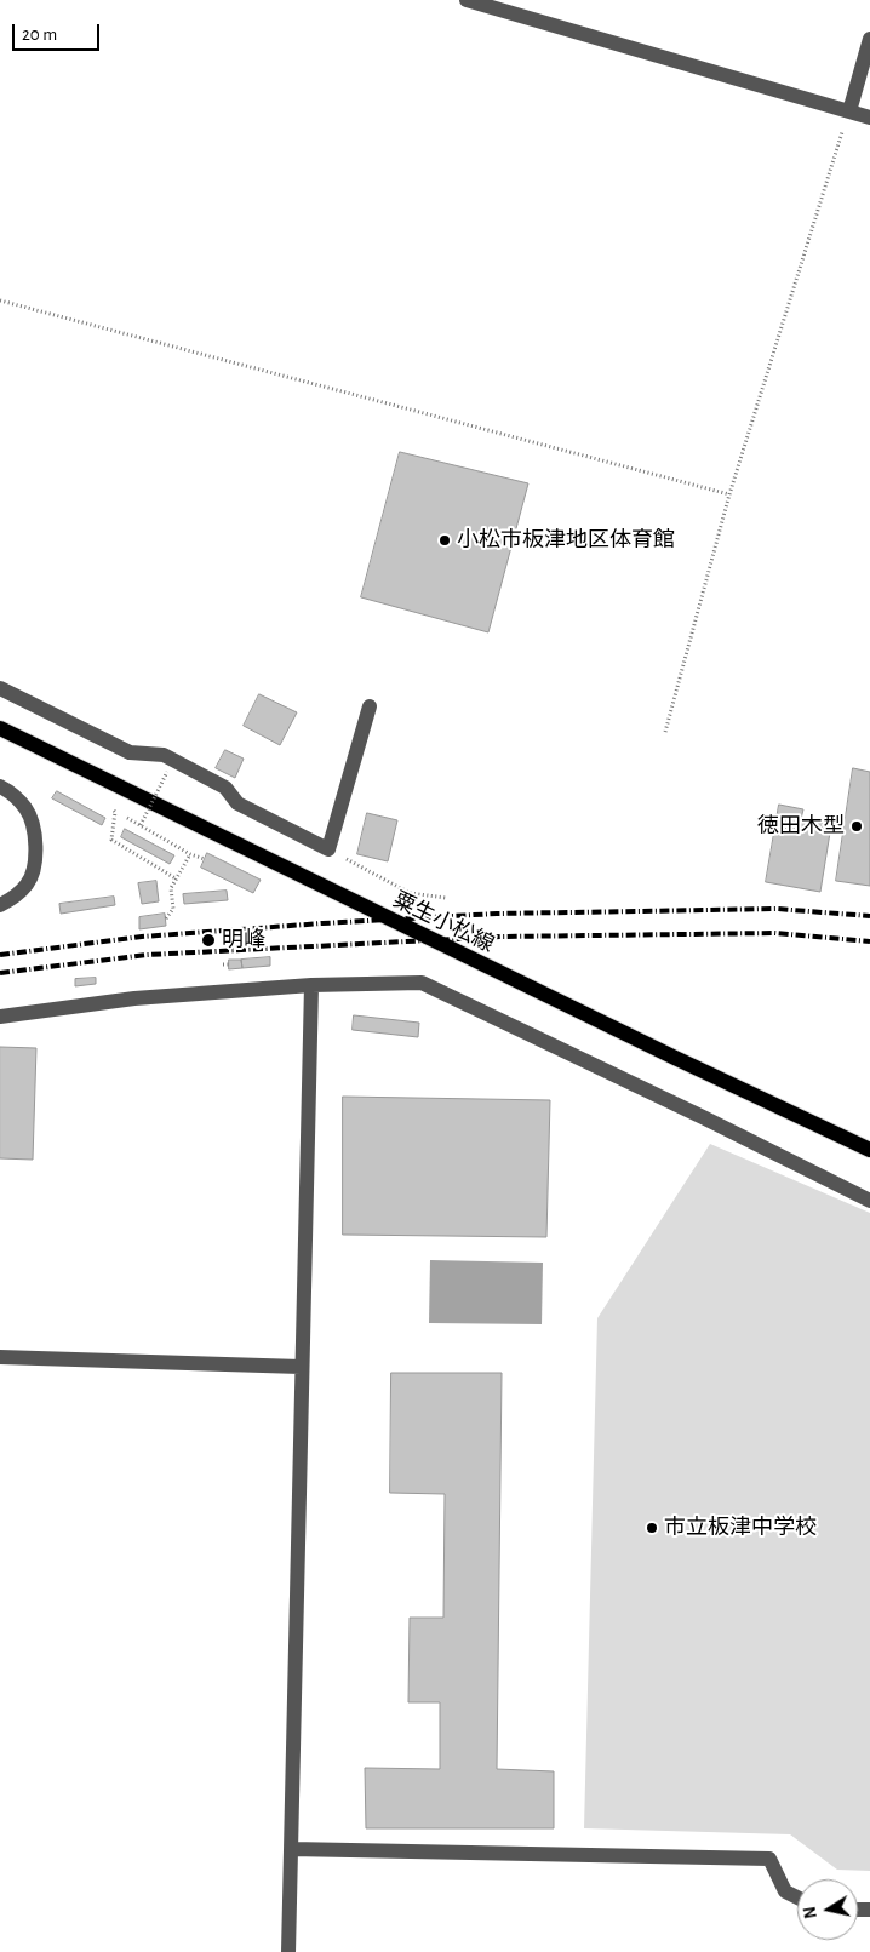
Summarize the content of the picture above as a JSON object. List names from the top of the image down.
{
  "streets": {
    "main road": ["粟生小松線"]
  },
  "places": [
    "小松市板津地区体育館",
    "徳田木型",
    "明峰",
    "市立板津中学校"
  ],
  "scale_bar": "20 m",
  "north": "left"
}
